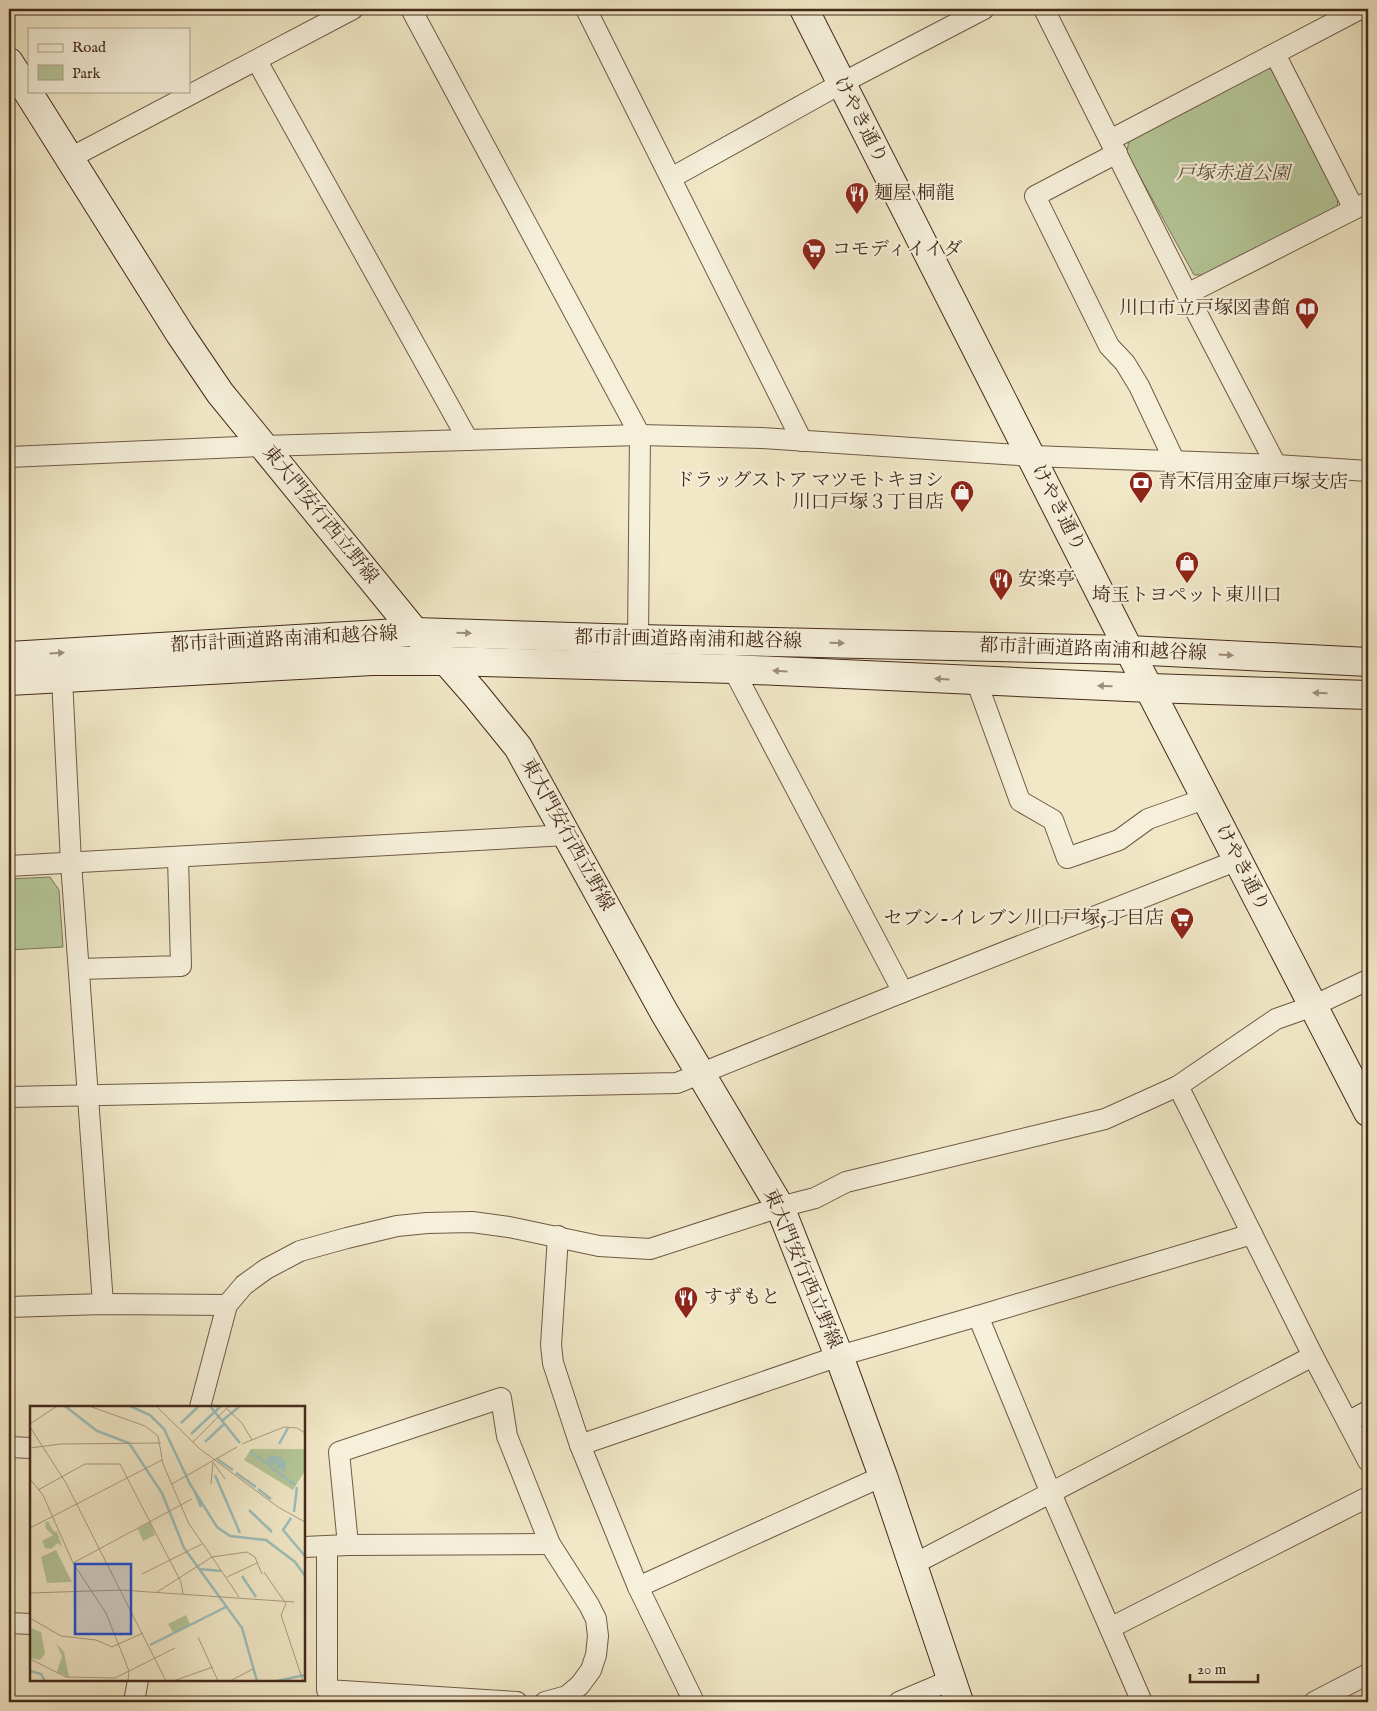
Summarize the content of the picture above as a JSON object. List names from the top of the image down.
{
  "streets": {
    "street": ["けやき通り", "東大門安行西立野線", "都市計画道路南浦和越谷線"]
  },
  "crossings": [
    ["けやき通り", "都市計画道路南浦和越谷線"],
    ["東大門安行西立野線", "都市計画道路南浦和越谷線"]
  ],
  "parks": ["戸塚赤道公園"],
  "places": {
    "restaurant": ["麺屋 桐龍", "安楽亭", "すずもと"],
    "supermarket": ["コモディイイダ", "セブン-イレブン川口戸塚5丁目店"],
    "library": ["川口市立戸塚図書館"],
    "bank": ["青木信用金庫戸塚支店"],
    "shop": ["ドラッグストア マツモトキヨシ 川口戸塚３丁目店", "埼玉トヨペット東川口"]
  },
  "legend": ["Road", "Park"],
  "scale_bar": "20 m"
}
